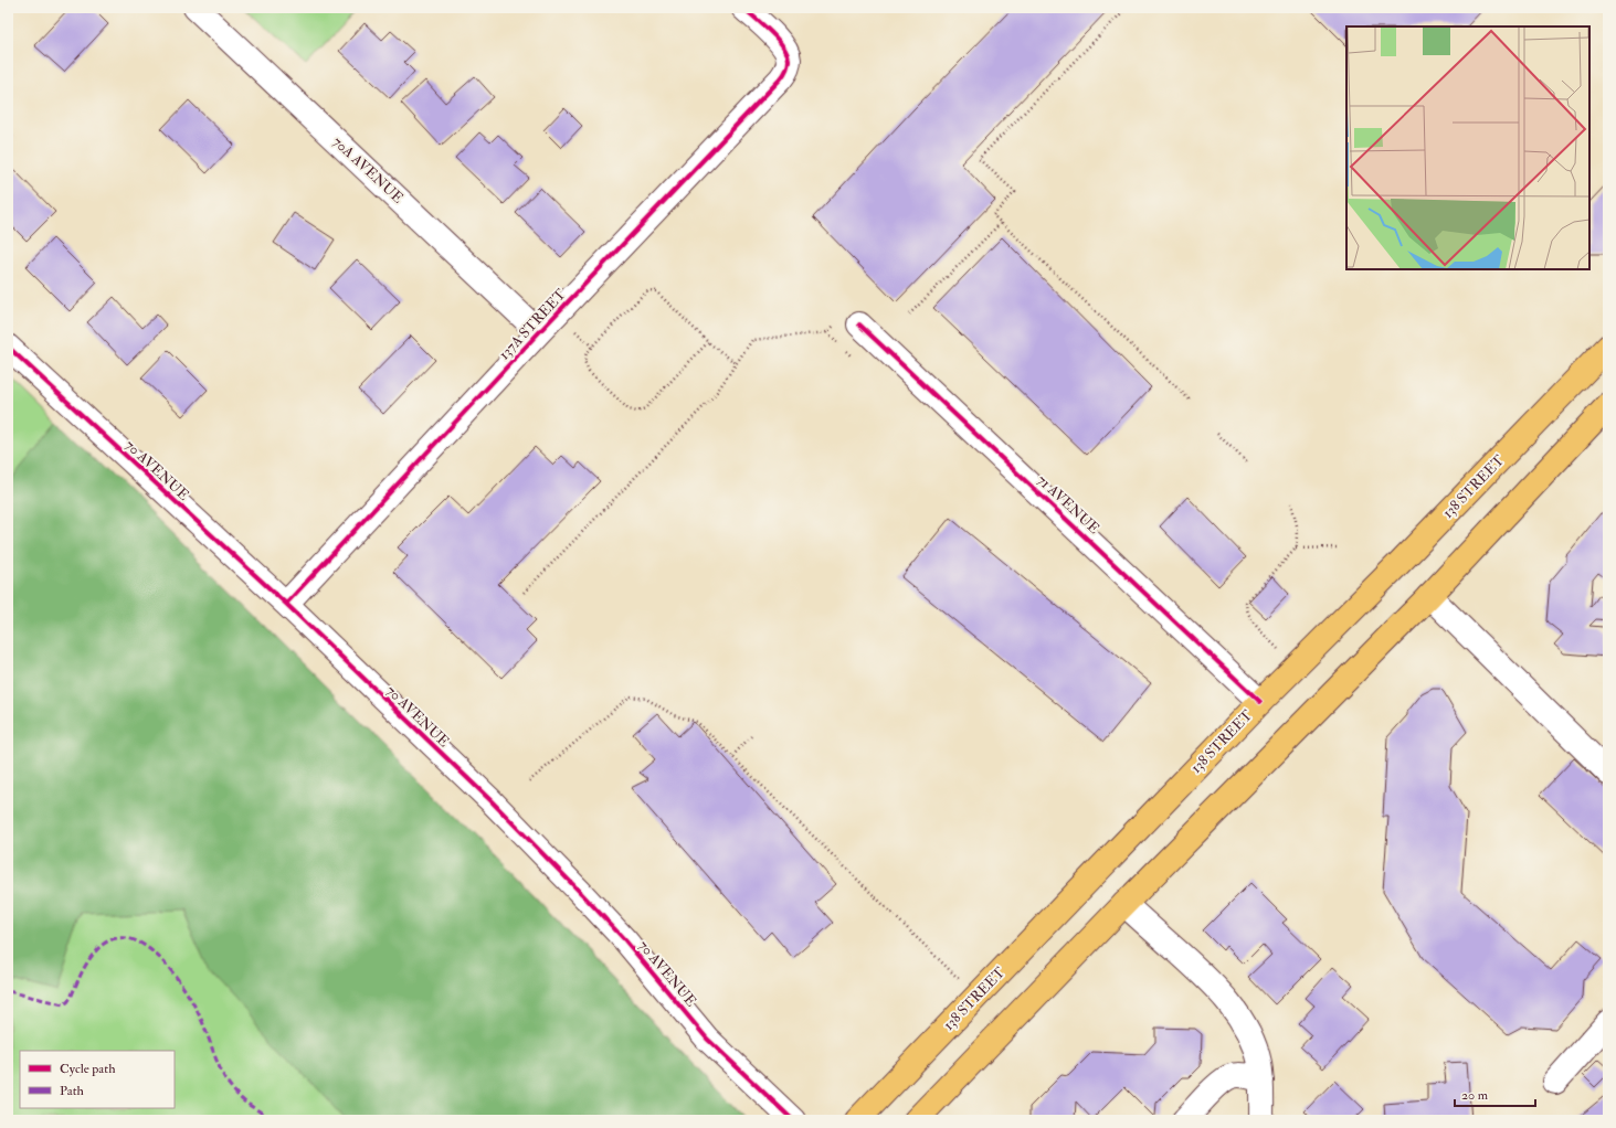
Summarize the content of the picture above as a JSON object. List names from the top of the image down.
{
  "streets": {
    "main road": ["138 STREET"],
    "street": [
      "70A AVENUE",
      "137A STREET",
      "70 AVENUE",
      "71 AVENUE"
    ]
  },
  "crossings": [
    ["70A AVENUE", "137A STREET"],
    ["137A STREET", "70 AVENUE"],
    ["138 STREET", "71 AVENUE"]
  ],
  "legend": ["Cycle path", "Path"],
  "scale_bar": "20 m"
}
